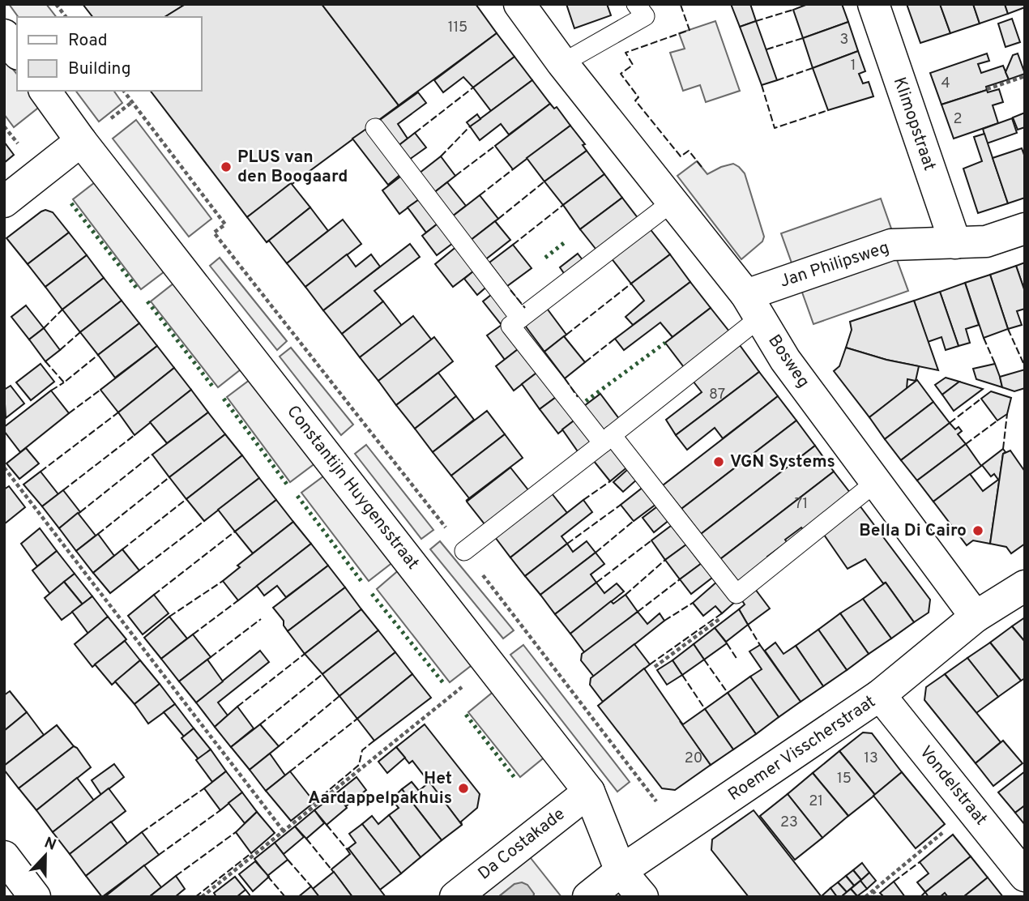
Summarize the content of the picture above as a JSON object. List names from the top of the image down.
{
  "streets": {
    "street": [
      "Klimopstraat",
      "Jan Philipsweg",
      "Bosweg",
      "Constantijn Huygensstraat",
      "Roemer Visscherstraat",
      "Vondelstraat",
      "Da Costakade"
    ]
  },
  "crossings": [
    ["Klimopstraat", "Jan Philipsweg"],
    ["Jan Philipsweg", "Bosweg"],
    ["Bosweg", "Roemer Visscherstraat"],
    ["Constantijn Huygensstraat", "Roemer Visscherstraat"],
    ["Constantijn Huygensstraat", "Da Costakade"],
    ["Roemer Visscherstraat", "Vondelstraat"]
  ],
  "places": [
    "PLUS van den Boogaard",
    "VGN Systems",
    "Bella Di Cairo",
    "Het Aardappelpakhuis"
  ],
  "house_numbers": [
    "115",
    "3",
    "1",
    "4",
    "2",
    "87",
    "71",
    "20",
    "13",
    "15",
    "21",
    "23"
  ],
  "legend": ["Road", "Building"],
  "north": "top"
}
